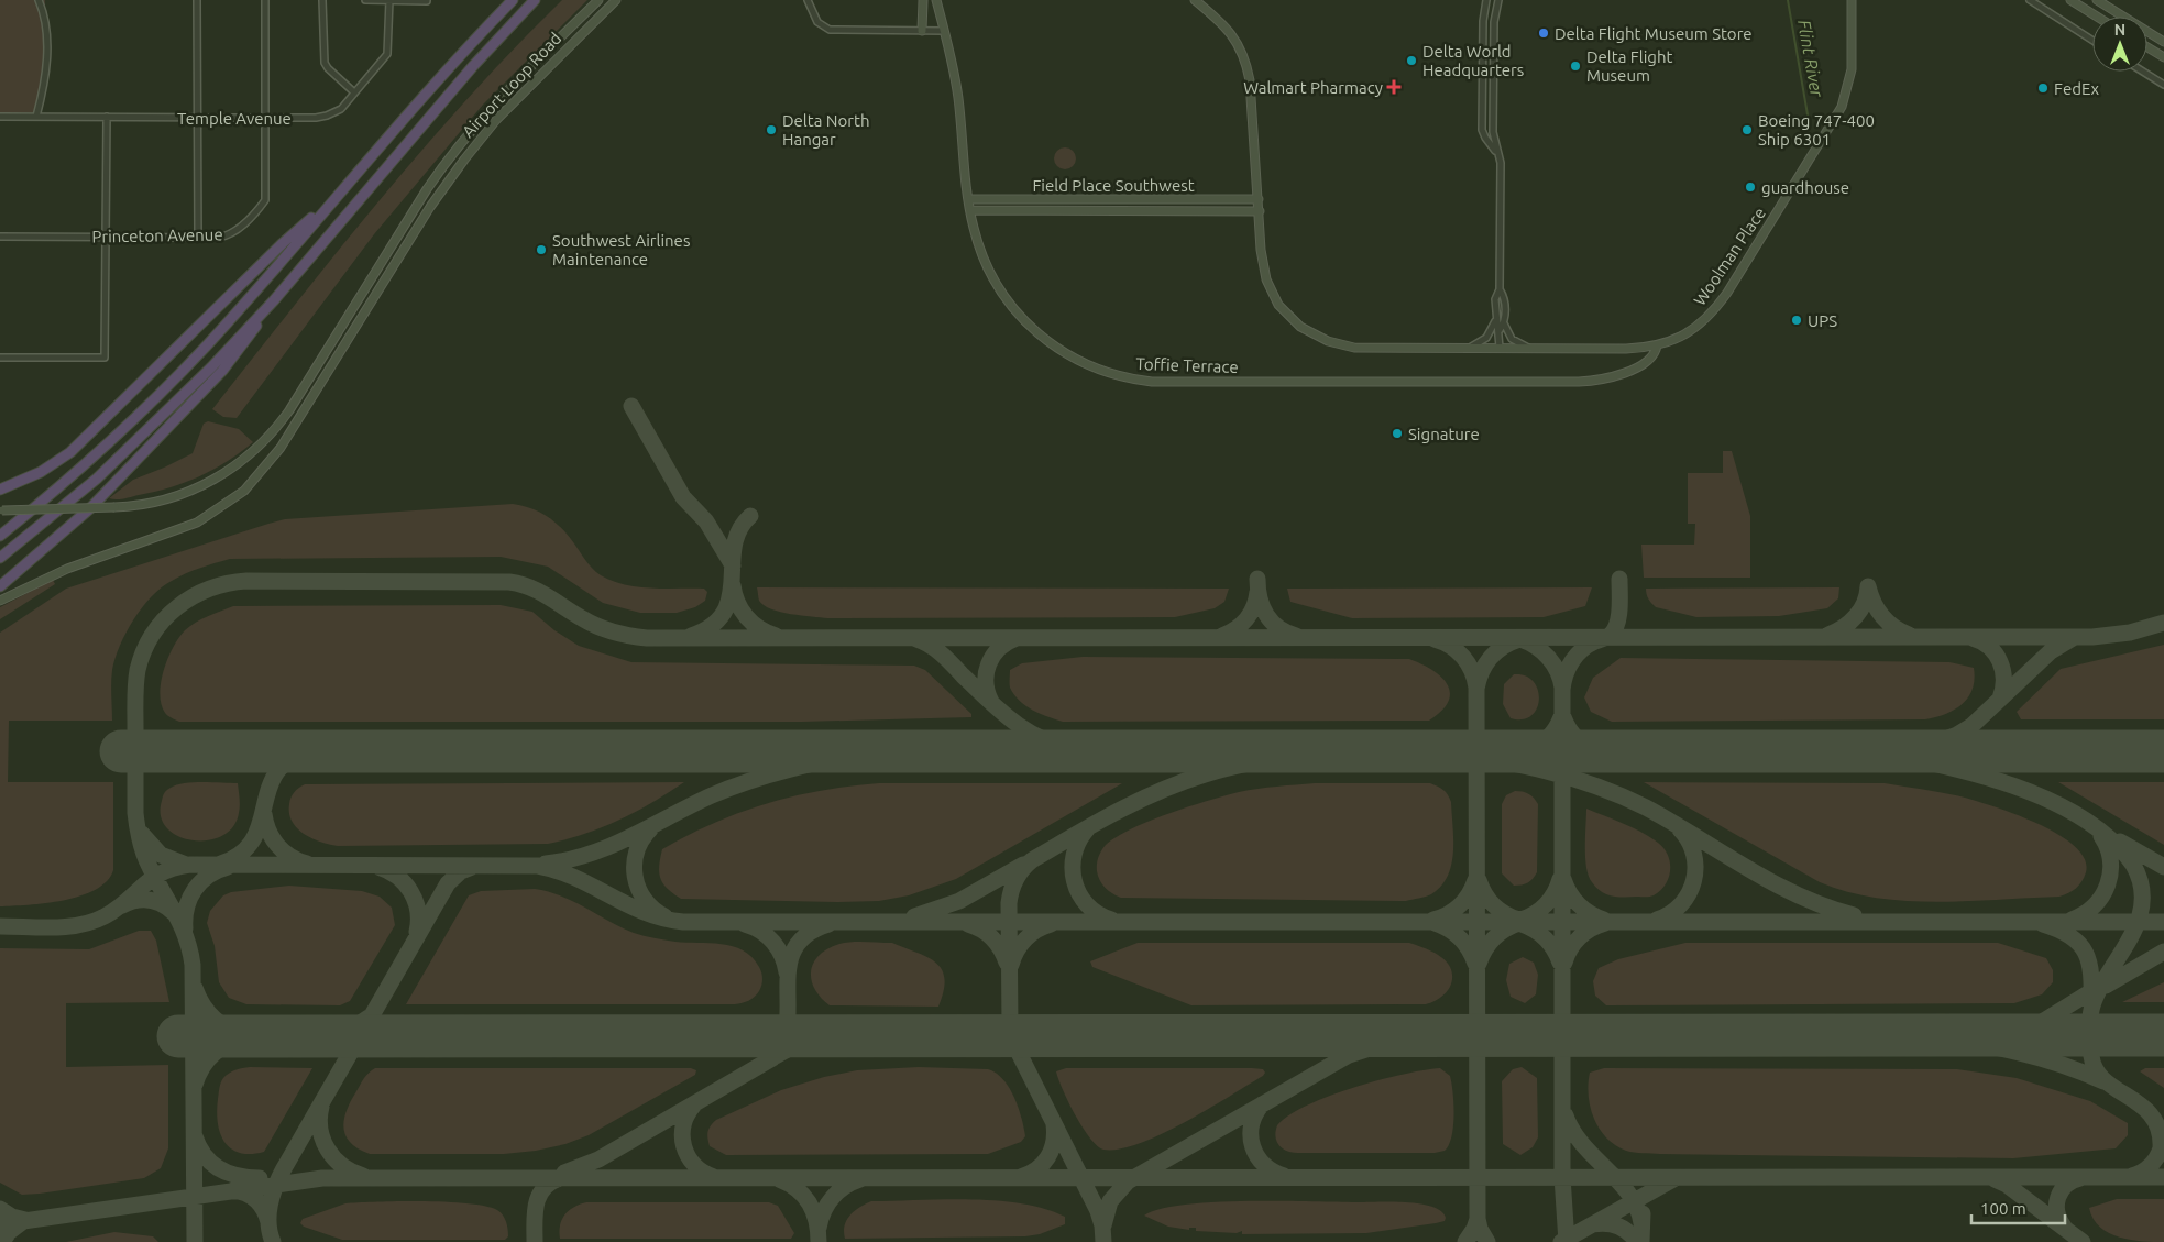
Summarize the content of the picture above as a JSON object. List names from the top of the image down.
{
  "streets": {
    "street": [
      "Airport Loop Road",
      "Temple Avenue",
      "Field Place Southwest",
      "Princeton Avenue",
      "Woolman Place",
      "Toffie Terrace"
    ]
  },
  "crossings": [
    ["Temple Avenue", "Princeton Avenue"],
    ["Field Place Southwest", "Woolman Place"],
    ["Field Place Southwest", "Toffie Terrace"],
    ["Woolman Place", "Toffie Terrace"]
  ],
  "water": ["Flint River"],
  "places": {
    "other": [
      "Delta Flight Museum Store",
      "Delta World Headquarters",
      "Delta Flight Museum",
      "FedEx",
      "Delta North Hangar",
      "Boeing 747-400 Ship 6301",
      "guardhouse",
      "Southwest Airlines Maintenance",
      "UPS",
      "Signature"
    ],
    "health": ["Walmart Pharmacy"]
  },
  "scale_bar": "100 m",
  "north": "top"
}
